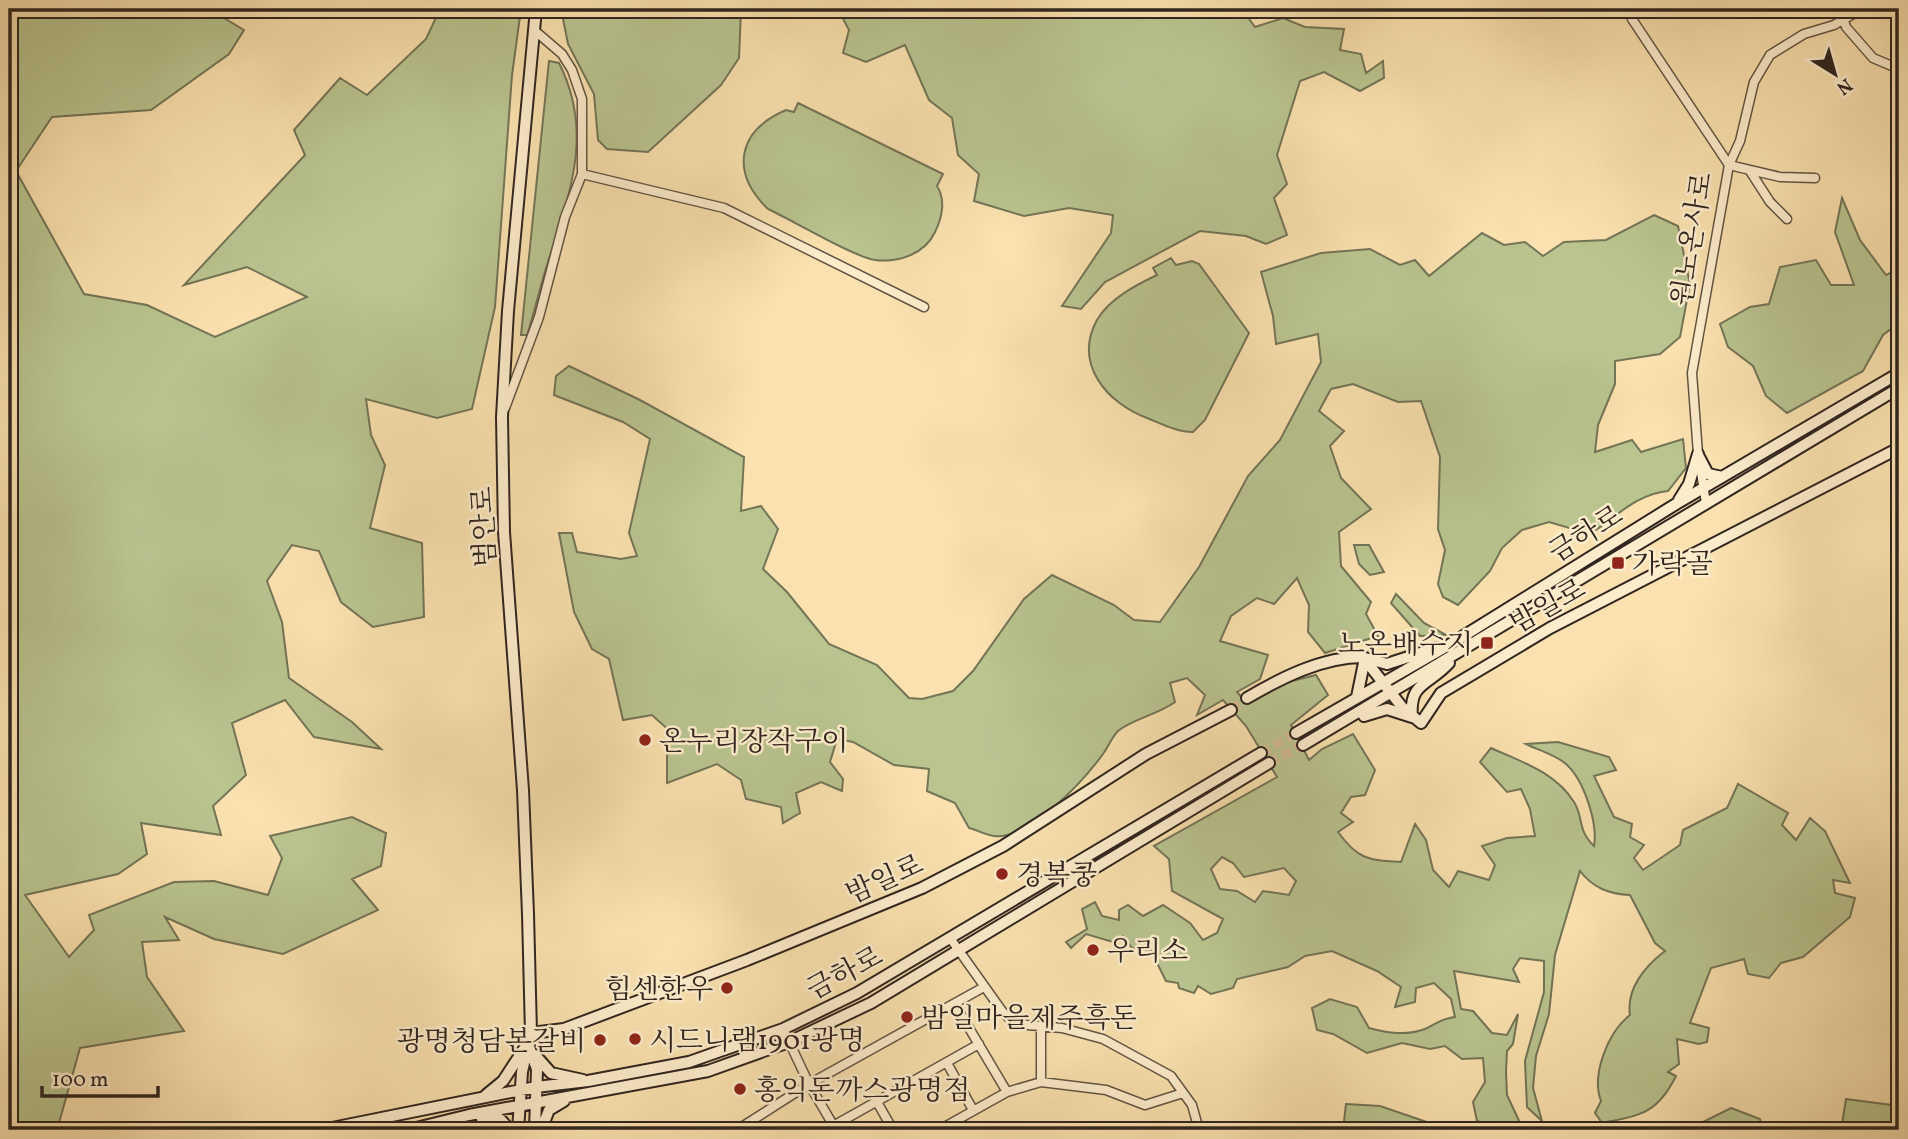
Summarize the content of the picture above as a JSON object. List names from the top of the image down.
{
  "streets": {
    "main road": ["범안로", "금하로", "밤일로"],
    "street": ["원노온사로"]
  },
  "crossings": [
    ["원노온사로", "금하로"],
    ["범안로", "금하로"],
    ["범안로", "밤일로"]
  ],
  "places": {
    "transit": ["가락골", "노온배수지"],
    "other": [
      "온누리장작구이",
      "경복궁",
      "우리소",
      "힘센한우",
      "밤일마을제주흑돈",
      "시드니램1901광명",
      "광명청담본갈비",
      "홍익돈까스광명점"
    ]
  },
  "scale_bar": "100 m",
  "north": "bottom right"
}
